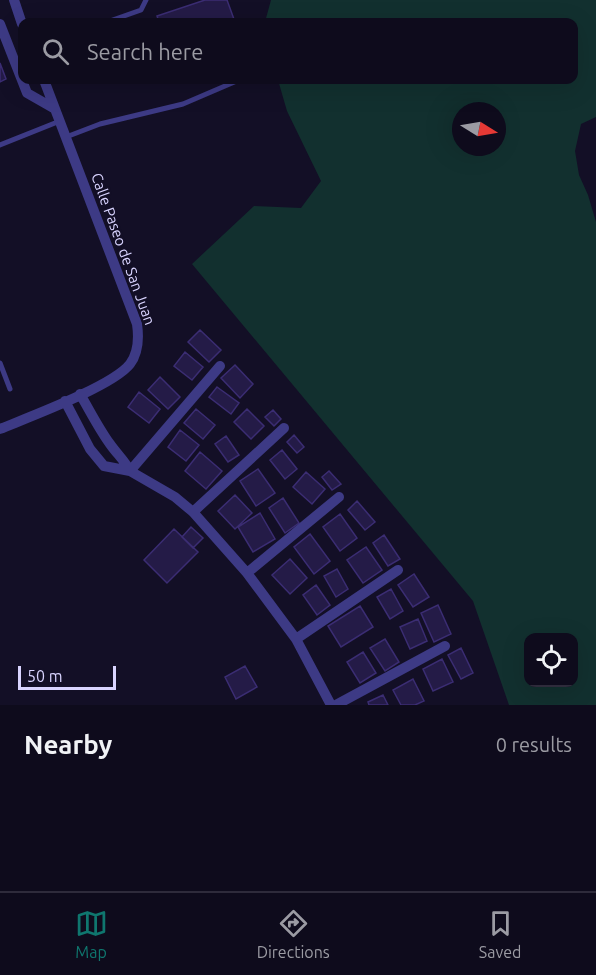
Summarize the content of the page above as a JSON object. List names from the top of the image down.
{
  "streets": {
    "street": ["Calle Paseo de San Juan"]
  },
  "scale_bar": "50 m",
  "north": "right",
  "page": {
    "search": "Search here",
    "scale": "50 m",
    "heading": ["Nearby", "0 results"],
    "nav": ["Map", "Directions", "Saved"]
  }
}
